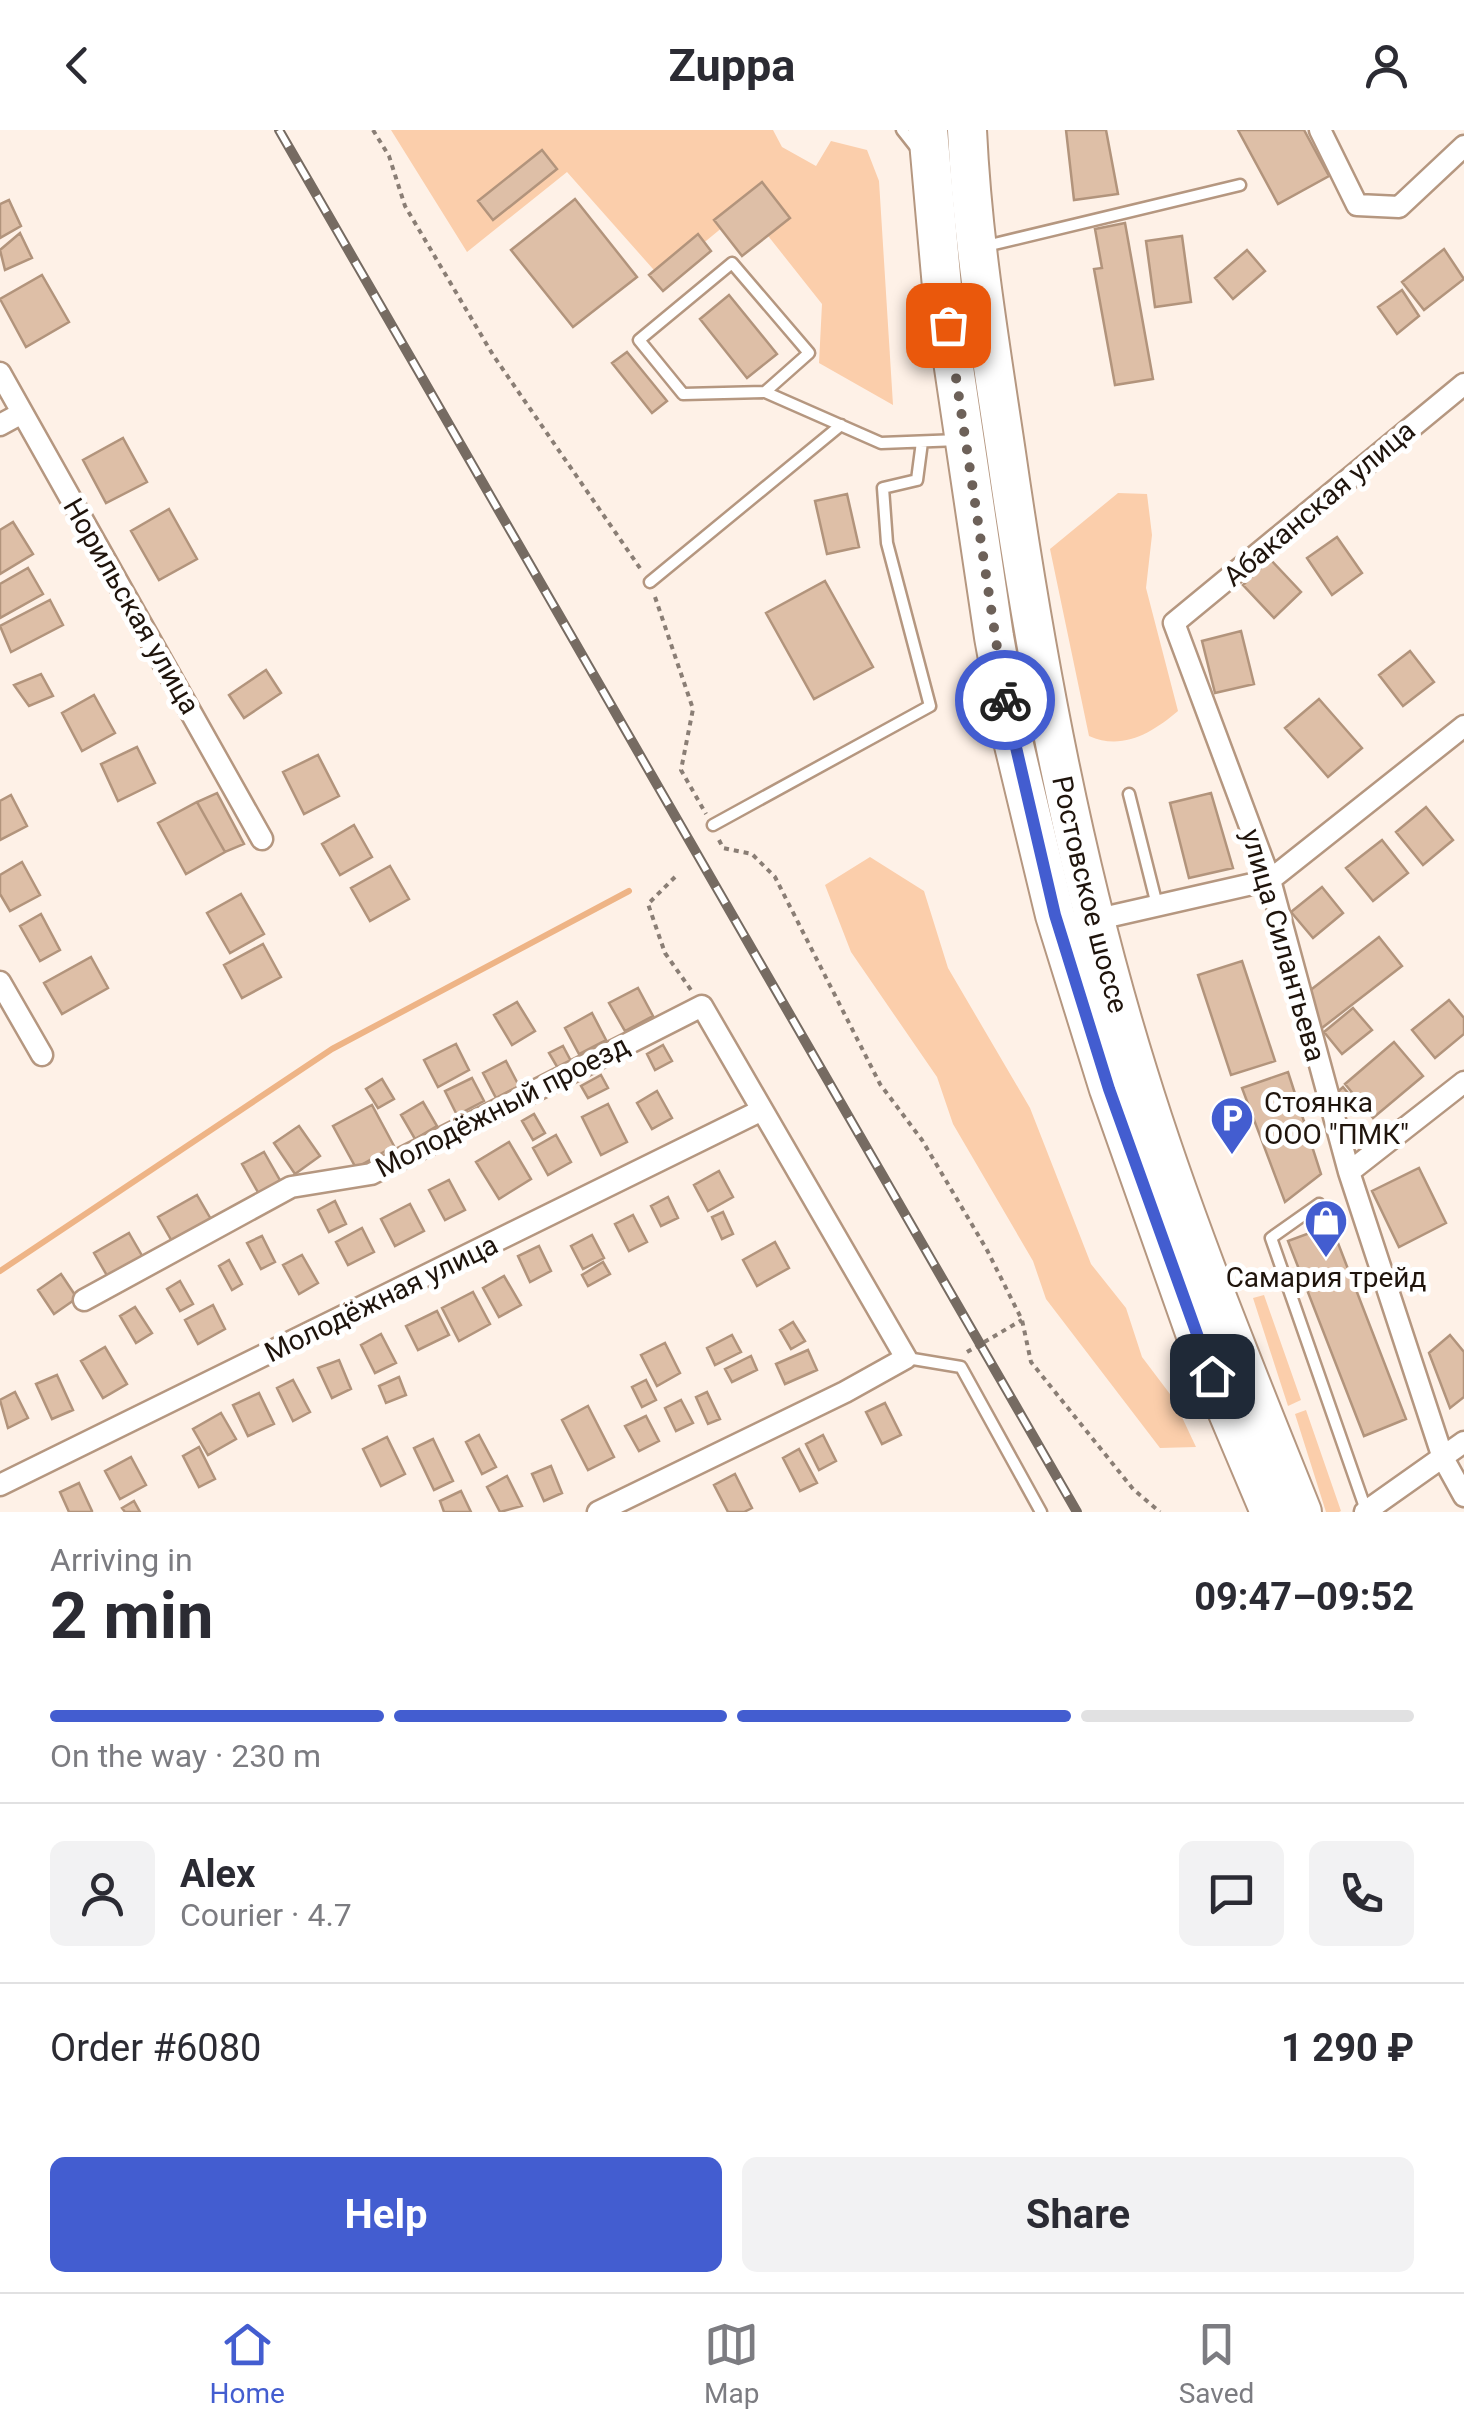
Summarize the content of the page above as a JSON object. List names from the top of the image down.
{
  "streets": {
    "highway": ["Ростовское шоссе"],
    "street": [
      "Абаканская улица",
      "Норильская улица",
      "улица Силантьева",
      "Молодёжный проезд",
      "Молодёжная улица"
    ]
  },
  "crossings": [
    ["Абаканская улица", "улица Силантьева"]
  ],
  "places": {
    "parking": ["Стоянка ООО \"ПМК\""],
    "shop": ["Самария трейд"]
  },
  "page": {
    "header": "Zuppa",
    "heading": ["2 min", "Arriving in", "09:47–09:52"],
    "panel": [
      "Alex",
      "Courier · 4.7",
      "Order #6080",
      "1 290 ₽"
    ],
    "bar": "On the way · 230 m",
    "buttons": ["Help", "Share"],
    "tabs": ["Home", "Map", "Saved"]
  }
}
